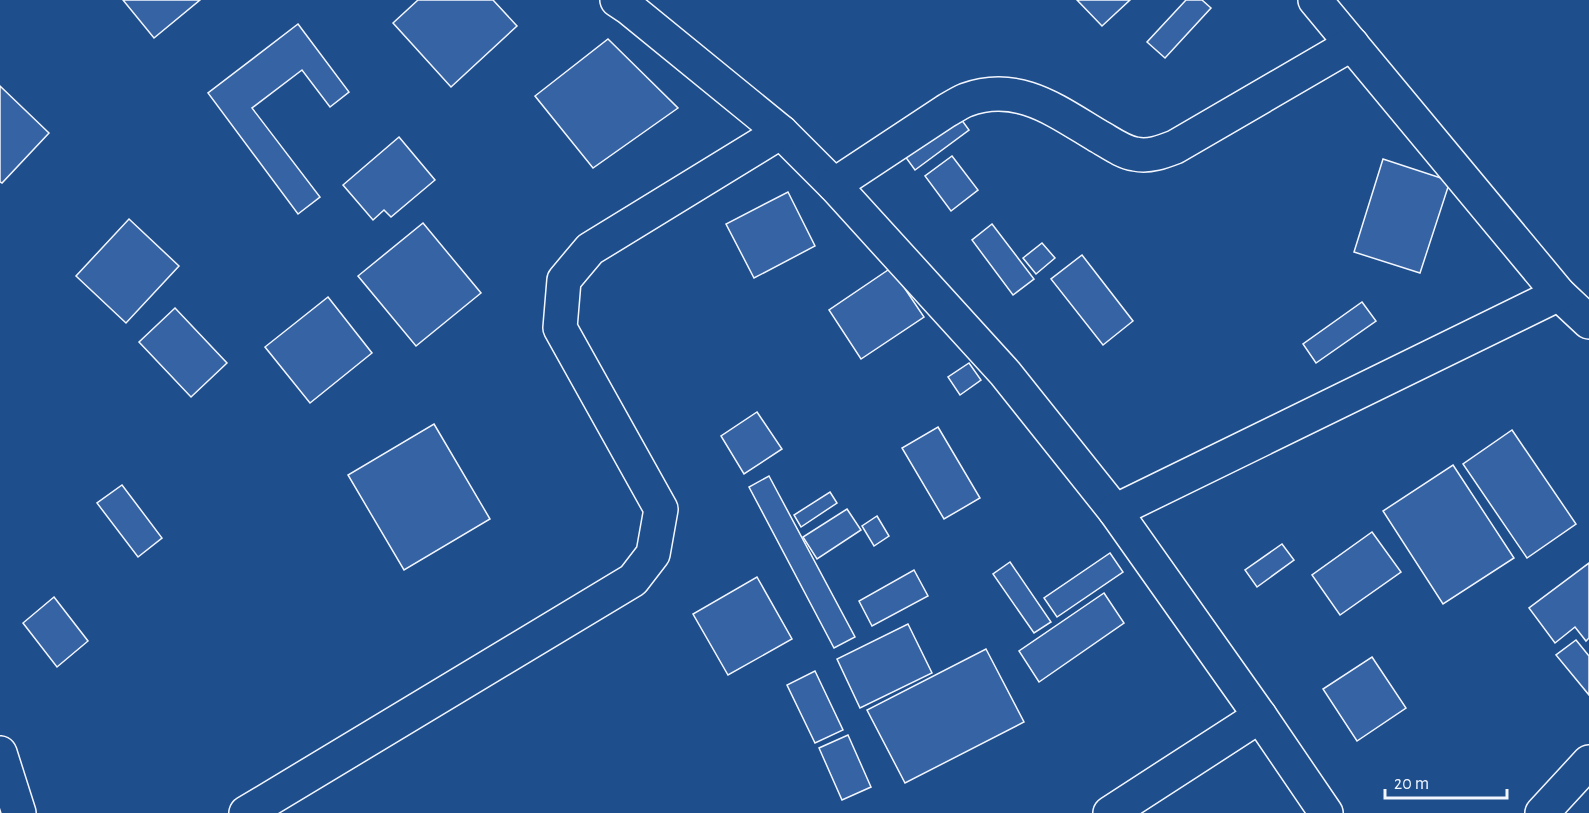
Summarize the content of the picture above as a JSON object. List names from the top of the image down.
{
  "scale_bar": "20 m"
}
